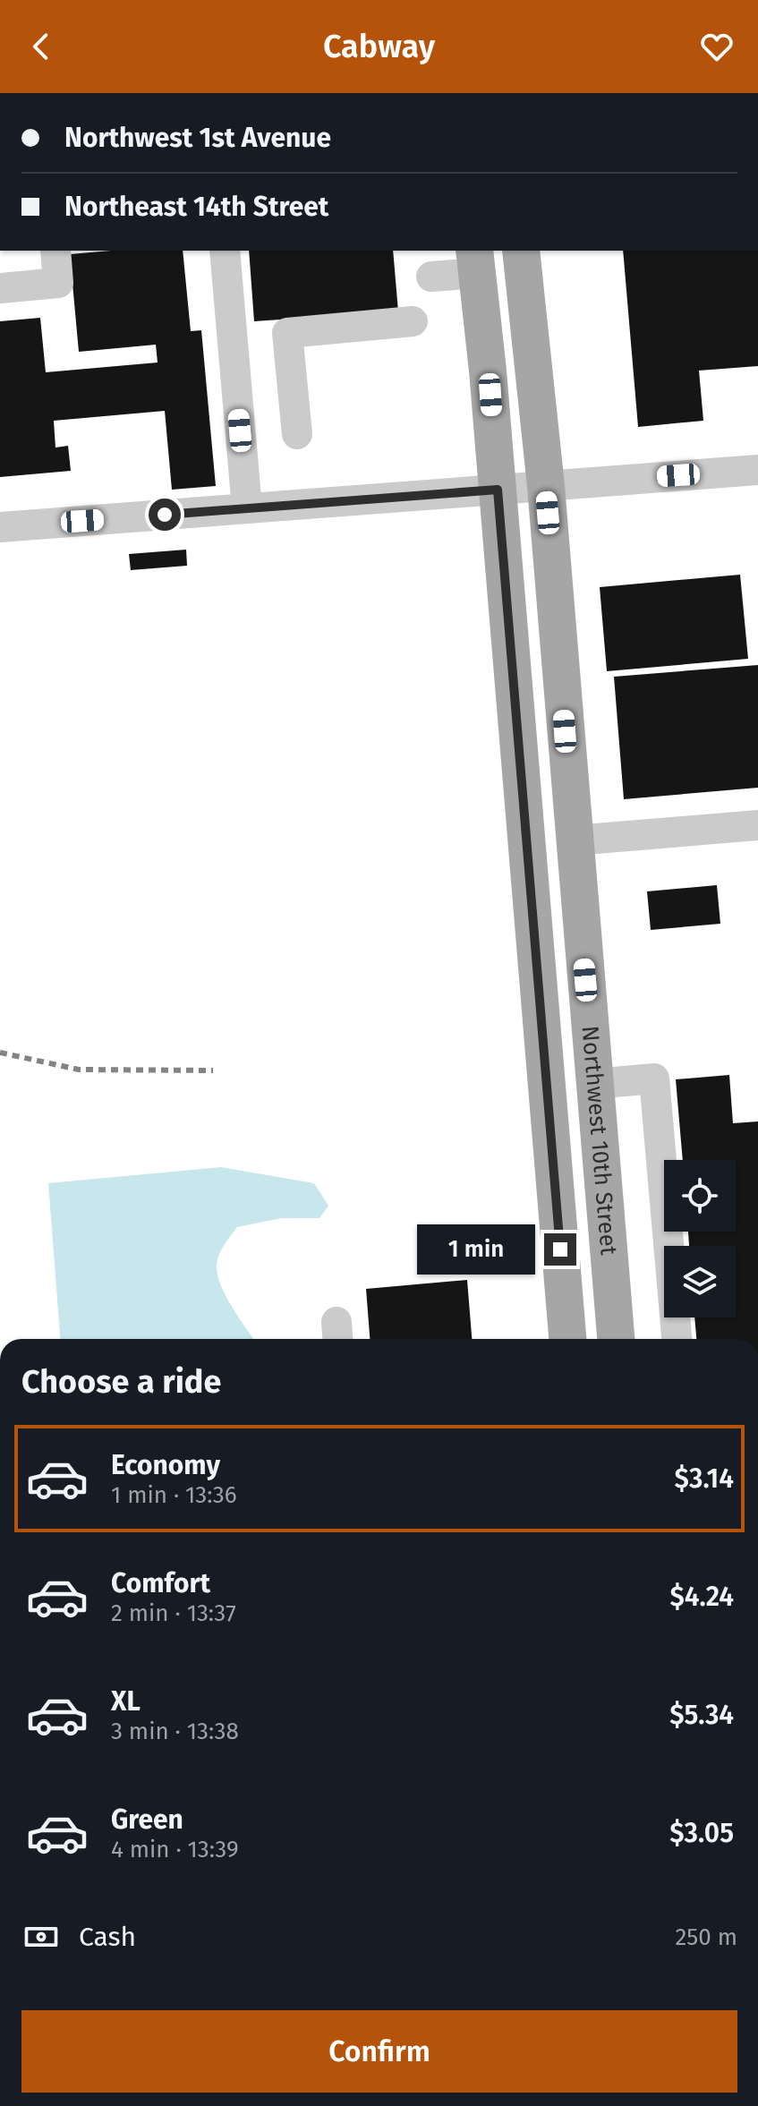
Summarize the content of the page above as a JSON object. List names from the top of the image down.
{
  "streets": {
    "main road": ["Northwest 10th Street"]
  },
  "page": {
    "header": "Cabway",
    "banner": ["Northwest 1st Avenue", "Northeast 14th Street"],
    "bubble": "1 min",
    "heading": "Choose a ride",
    "list": [
      {
        "name": "Economy",
        "note": "1 min · 13:36",
        "value": "$3.14"
      },
      {
        "name": "Comfort",
        "note": "2 min · 13:37",
        "value": "$4.24"
      },
      {
        "name": "XL",
        "note": "3 min · 13:38",
        "value": "$5.34"
      },
      {
        "name": "Green",
        "note": "4 min · 13:39",
        "value": "$3.05"
      }
    ],
    "pay": ["Cash", "250 m"],
    "buttons": "Confirm"
  }
}
